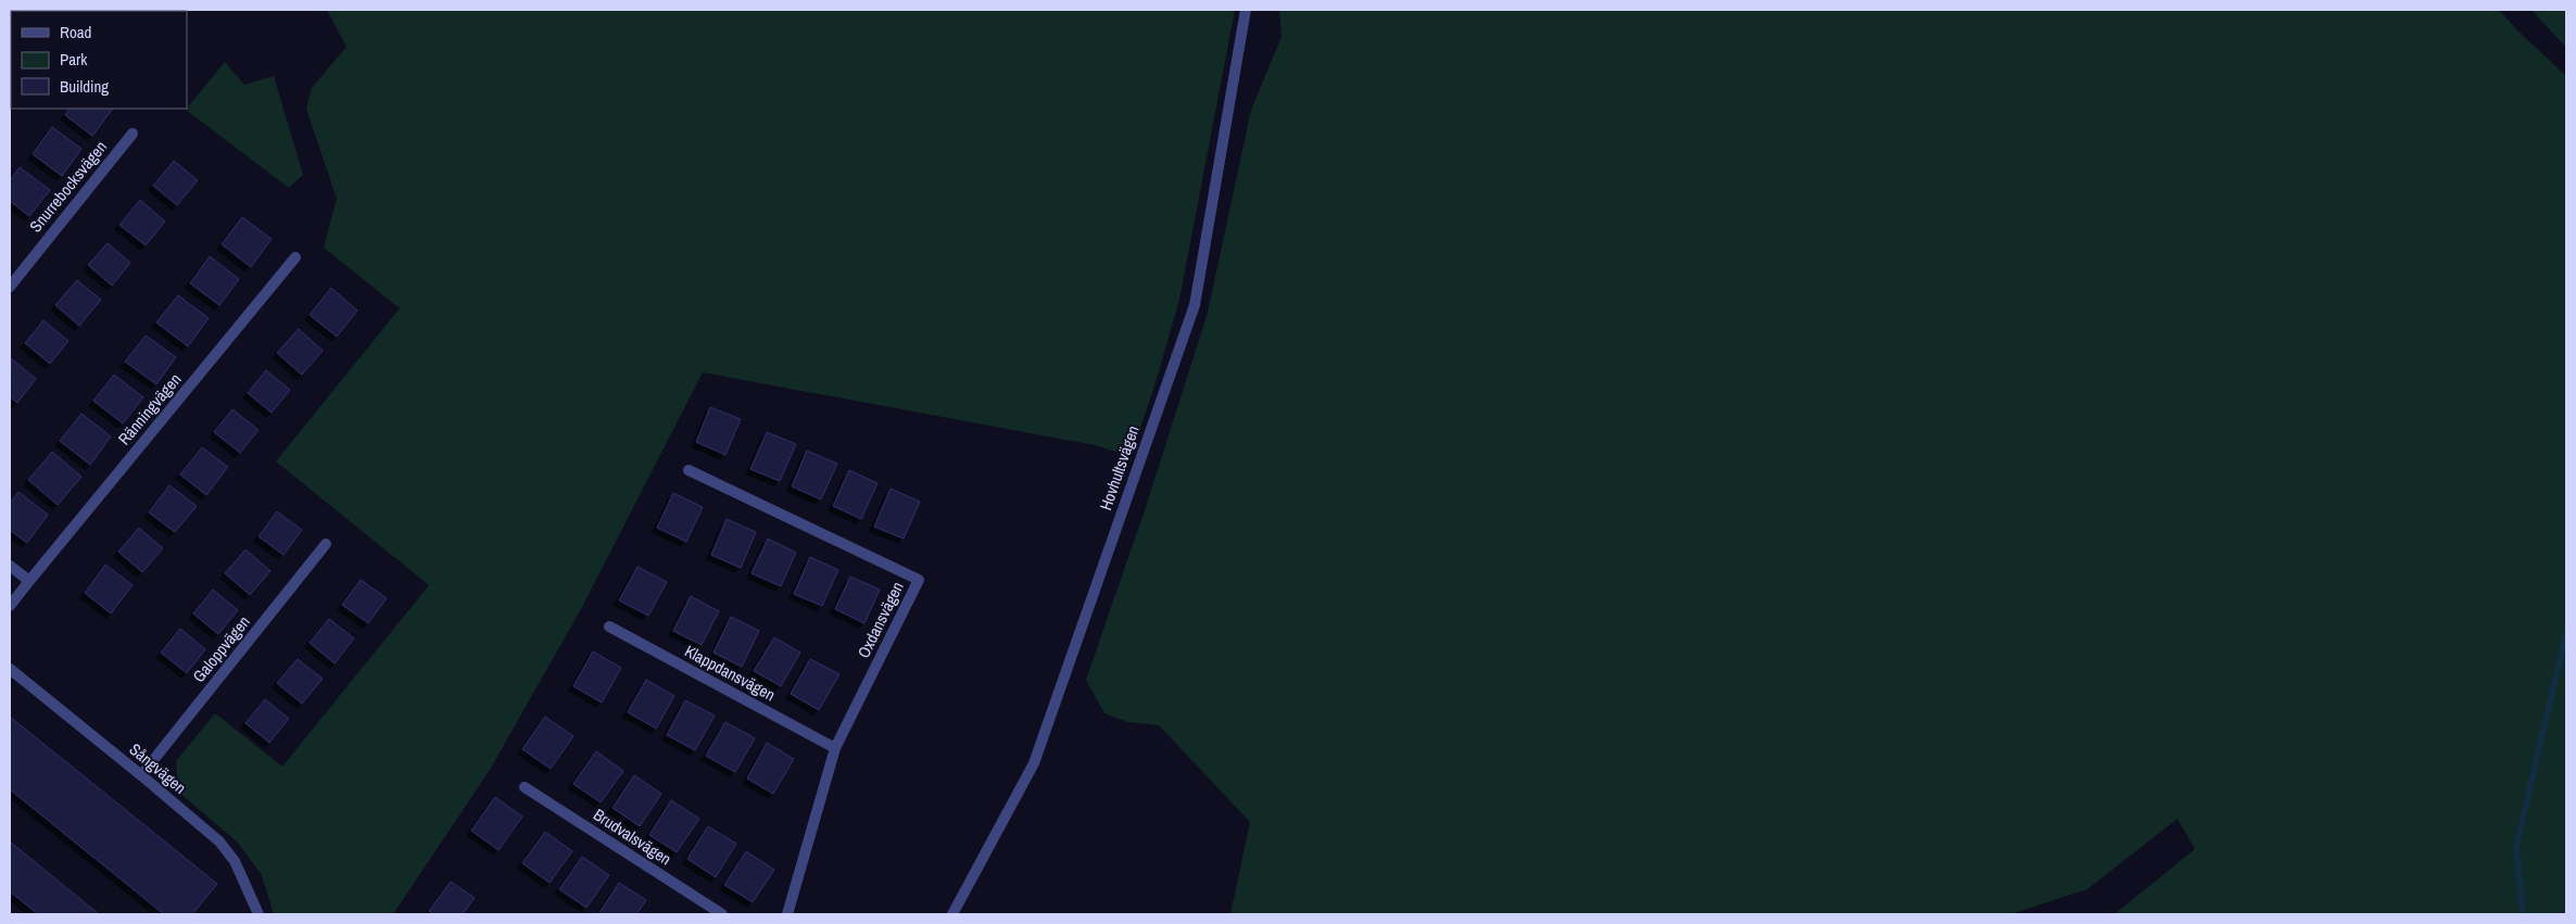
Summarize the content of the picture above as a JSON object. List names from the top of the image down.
{
  "streets": {
    "street": [
      "Snurrebocksvägen",
      "Ränningvägen",
      "Hovhultsvägen",
      "Oxdansvägen",
      "Galoppvägen",
      "Klappdansvägen",
      "Sångvägen",
      "Brudvalsvägen"
    ]
  },
  "crossings": [
    ["Oxdansvägen", "Klappdansvägen"],
    ["Galoppvägen", "Sångvägen"]
  ],
  "legend": ["Road", "Park", "Building"]
}
